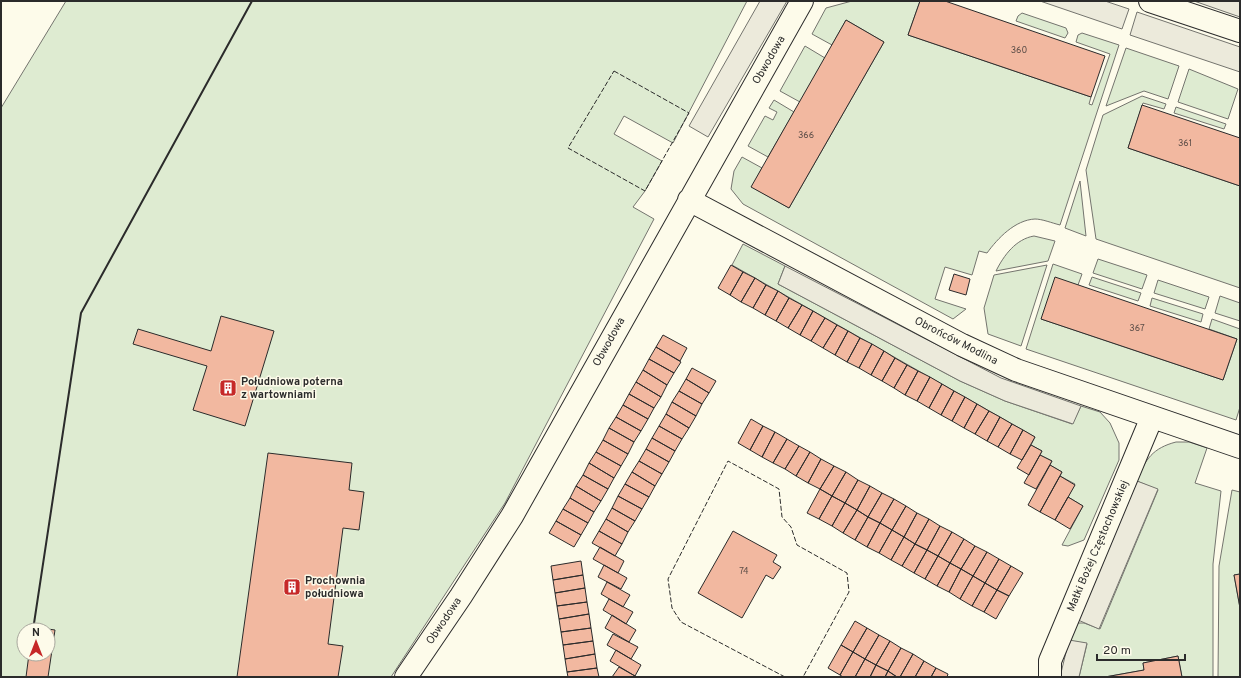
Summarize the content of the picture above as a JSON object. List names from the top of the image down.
{
  "streets": {
    "street": ["Obwodowa", "Obrońców Modlina", "Matki Bożej Częstochowskiej"]
  },
  "crossings": [
    ["Obwodowa", "Obrońców Modlina"],
    ["Obrońców Modlina", "Matki Bożej Częstochowskiej"]
  ],
  "places": {
    "building": ["Południowa poterna z wartowniami", "Prochownia południowa"]
  },
  "house_numbers": [
    "360",
    "366",
    "361",
    "367",
    "74"
  ],
  "scale_bar": "20 m",
  "north": "top"
}
